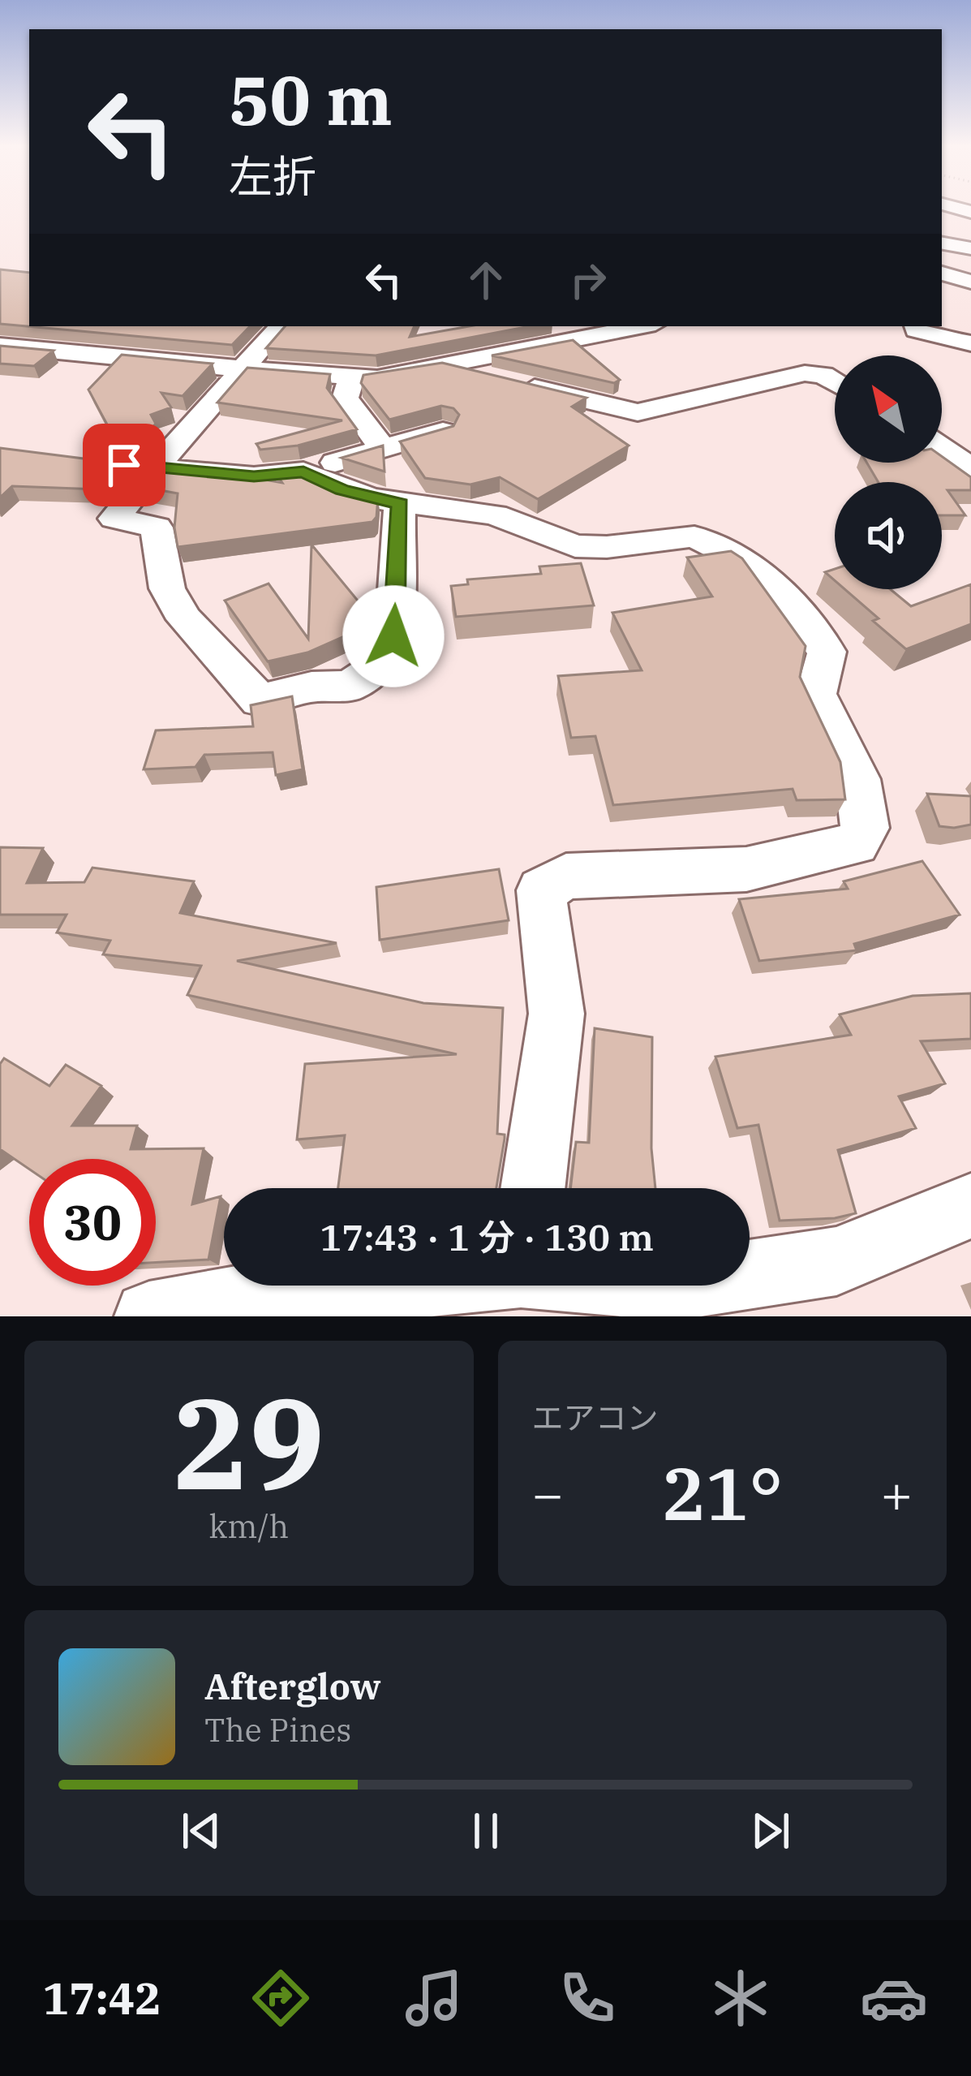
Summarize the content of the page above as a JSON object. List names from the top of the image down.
{
  "north": "top left",
  "page": {
    "turn": ["50 m", "左折"],
    "limit": "30",
    "trip": "17:43 · 1 分 · 130 m",
    "tile": [
      ["29", "km/h"],
      "エアコン"
    ],
    "heat": ["−", "21°", "+"],
    "song": ["Afterglow", "The Pines"],
    "tabs": "17:42"
  }
}
